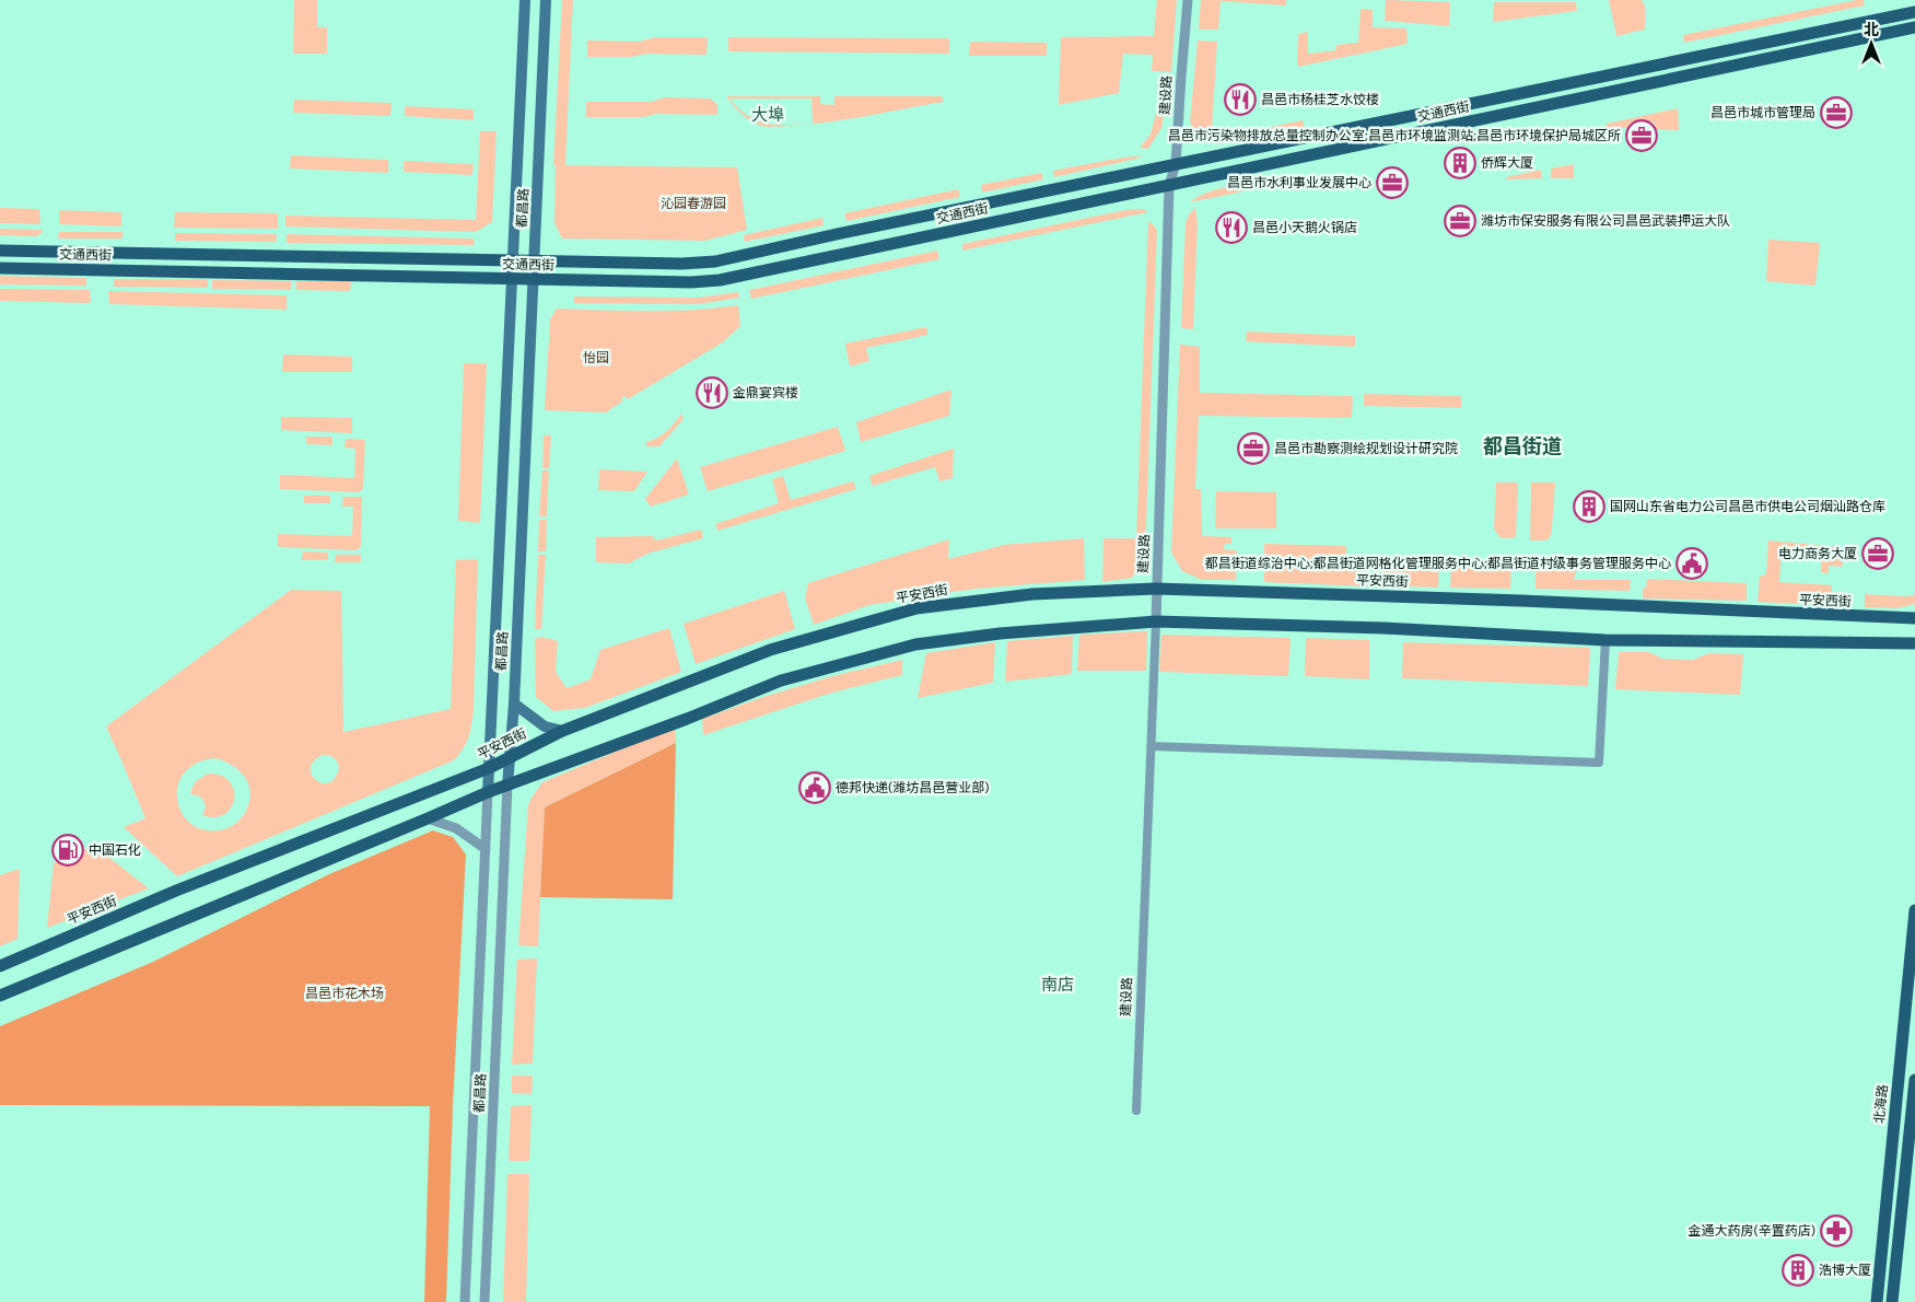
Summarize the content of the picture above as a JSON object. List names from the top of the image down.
{
  "streets": {
    "main road": [
      "交通西街",
      "都昌路",
      "平安西街",
      "北海路"
    ],
    "street": ["建设路"]
  },
  "crossings": [
    ["建设路", "交通西街"],
    ["建设路", "平安西街"],
    ["交通西街", "都昌路"],
    ["都昌路", "平安西街"]
  ],
  "districts": ["大埠", "都昌街道", "南店"],
  "parks": ["沁园春游园", "怡园", "昌邑市花木场"],
  "places": {
    "restaurant": ["昌邑市杨桂芝水饺楼", "昌邑小天鹅火锅店", "金鼎宴宾楼"],
    "office": [
      "昌邑市城市管理局",
      "昌邑市污染物排放总量控制办公室;昌邑市环境监测站;昌邑市环境保护局城区所",
      "昌邑市水利事业发展中心",
      "潍坊市保安服务有限公司昌邑武装押运大队",
      "昌邑市勘察测绘规划设计研究院",
      "电力商务大厦"
    ],
    "building": ["侨辉大厦", "国网山东省电力公司昌邑市供电公司烟汕路仓库", "浩博大厦"],
    "public building": ["都昌街道综治中心;都昌街道网格化管理服务中心;都昌街道村级事务管理服务中心", "德邦快递(潍坊昌邑营业部)"],
    "fuel station": ["中国石化"],
    "pharmacy": ["金通大药房(辛置药店)"]
  },
  "north": "top"
}
